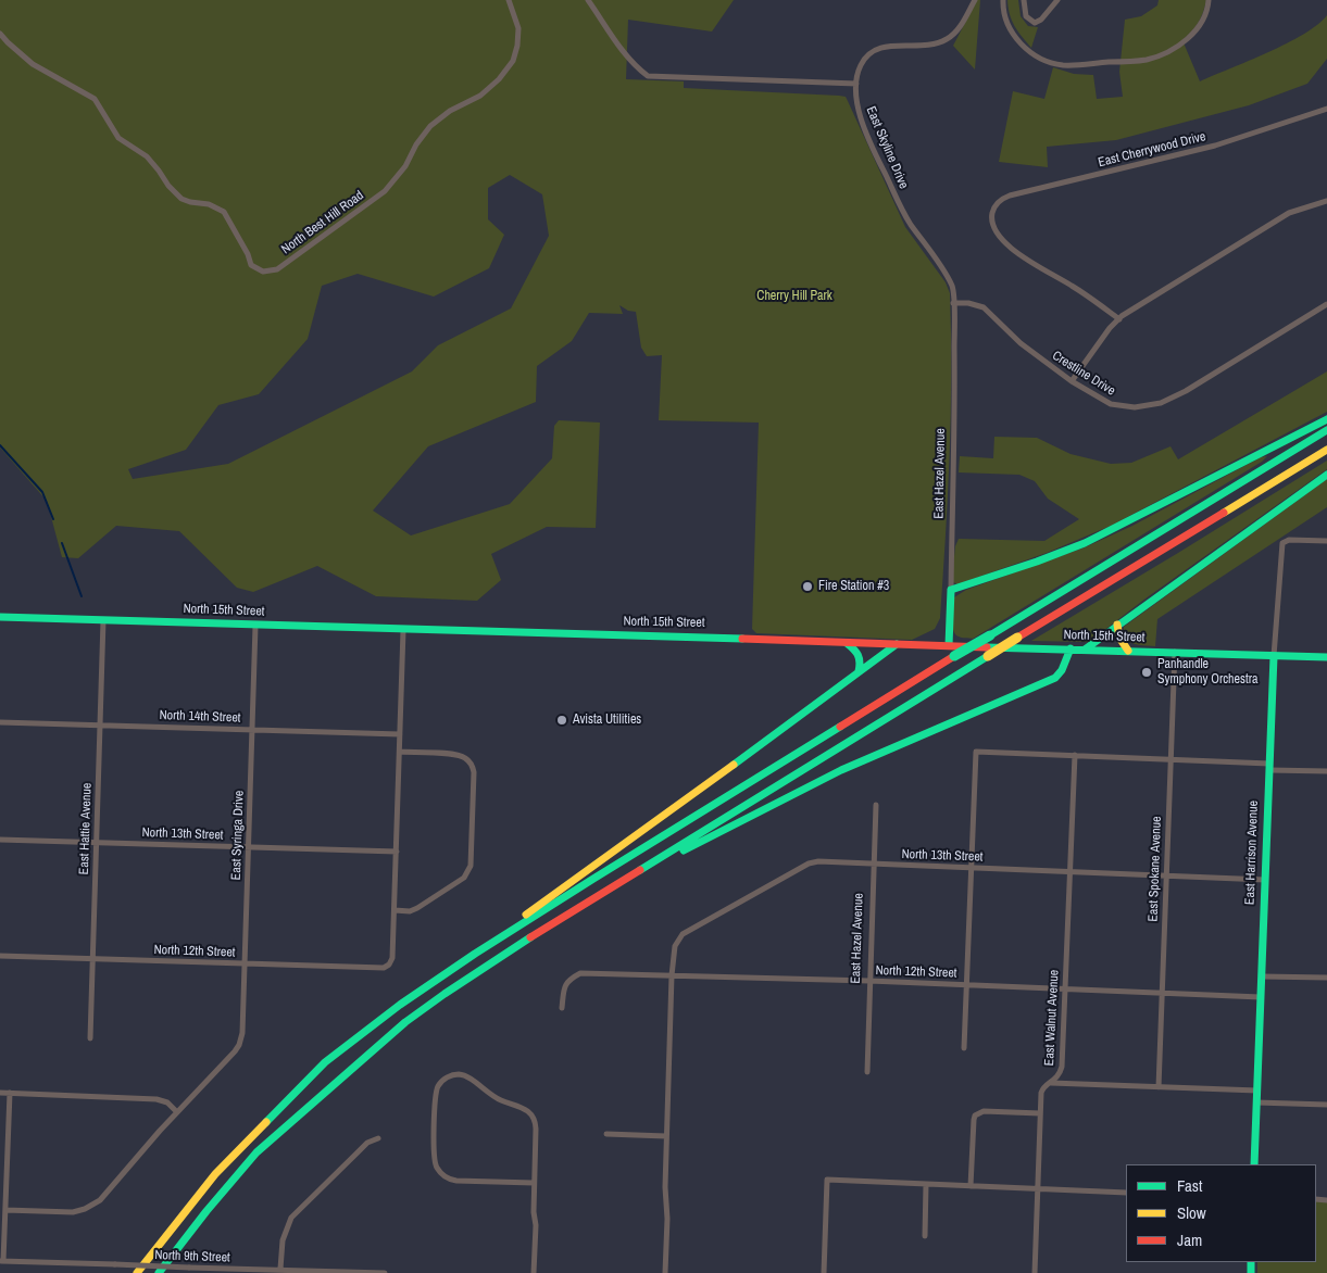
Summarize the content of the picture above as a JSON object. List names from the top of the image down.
{
  "streets": {
    "main road": ["East Hazel Avenue", "North 15th Street", "East Harrison Avenue"],
    "street": [
      "East Skyline Drive",
      "East Cherrywood Drive",
      "North Best Hill Road",
      "Crestline Drive",
      "North 14th Street",
      "East Hattie Avenue",
      "North 13th Street",
      "East Syringa Drive",
      "East Spokane Avenue",
      "North 12th Street",
      "East Walnut Avenue",
      "North 9th Street"
    ]
  },
  "crossings": [
    ["East Skyline Drive", "Crestline Drive"],
    ["East Skyline Drive", "East Hazel Avenue"],
    ["Crestline Drive", "East Hazel Avenue"],
    ["East Hazel Avenue", "North 15th Street"],
    ["East Hazel Avenue", "North 13th Street"],
    ["East Hazel Avenue", "North 12th Street"],
    ["North 15th Street", "East Hattie Avenue"],
    ["North 15th Street", "East Syringa Drive"],
    ["North 15th Street", "East Harrison Avenue"],
    ["North 15th Street", "East Spokane Avenue"],
    ["North 14th Street", "East Hattie Avenue"],
    ["North 14th Street", "East Syringa Drive"],
    ["East Hattie Avenue", "North 13th Street"],
    ["East Hattie Avenue", "North 12th Street"],
    ["North 13th Street", "East Syringa Drive"],
    ["North 13th Street", "East Harrison Avenue"],
    ["North 13th Street", "East Spokane Avenue"],
    ["North 13th Street", "North 12th Street"],
    ["North 13th Street", "East Walnut Avenue"],
    ["East Syringa Drive", "North 12th Street"],
    ["East Harrison Avenue", "North 12th Street"],
    ["East Spokane Avenue", "North 12th Street"],
    ["North 12th Street", "East Walnut Avenue"]
  ],
  "parks": ["Cherry Hill Park"],
  "places": ["Fire Station #3", "Panhandle Symphony Orchestra", "Avista Utilities"],
  "legend": ["Fast", "Slow", "Jam"]
}
